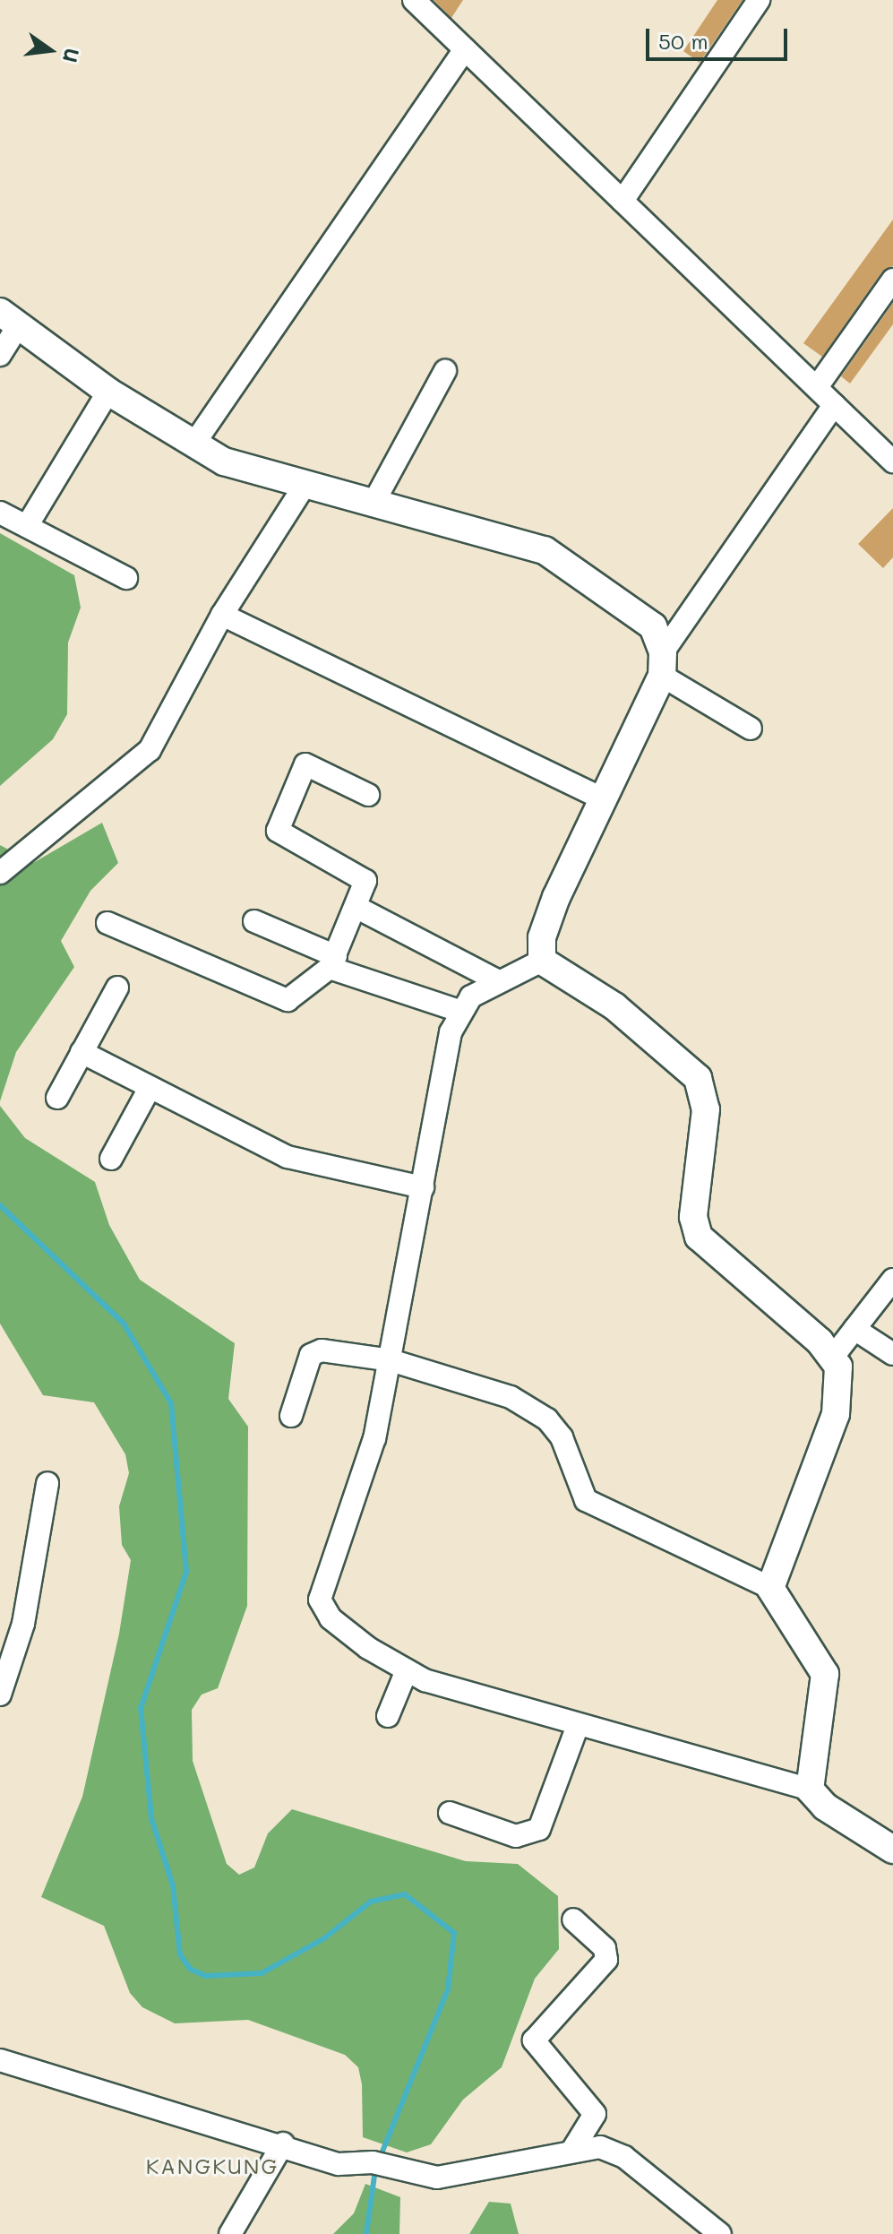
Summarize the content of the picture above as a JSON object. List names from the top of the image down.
{
  "districts": ["KANGKUNG"],
  "scale_bar": "50 m",
  "north": "right"
}
